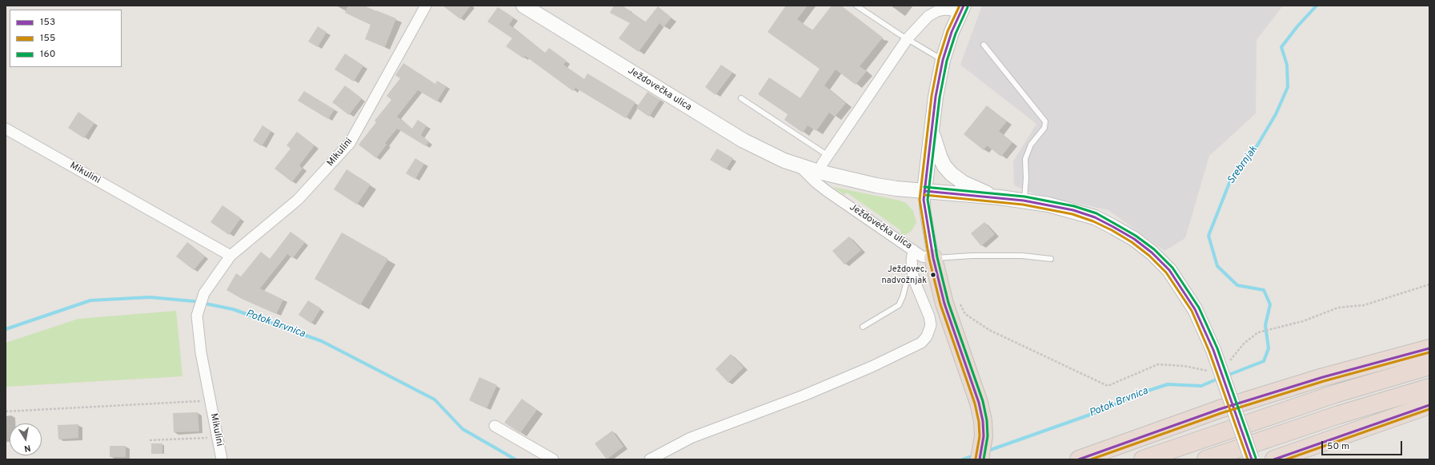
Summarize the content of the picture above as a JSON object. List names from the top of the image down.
{
  "streets": {
    "main road": ["Ježdovečka ulica"],
    "street": ["Mikulini"]
  },
  "water": ["Srebrnjak", "Potok Brvnica"],
  "places": ["Ježdovec, nadvožnjak"],
  "lines": ["transit line 153", "transit line 155", "transit line 160"],
  "legend": ["153", "155", "160"],
  "scale_bar": "50 m",
  "north": "bottom"
}
